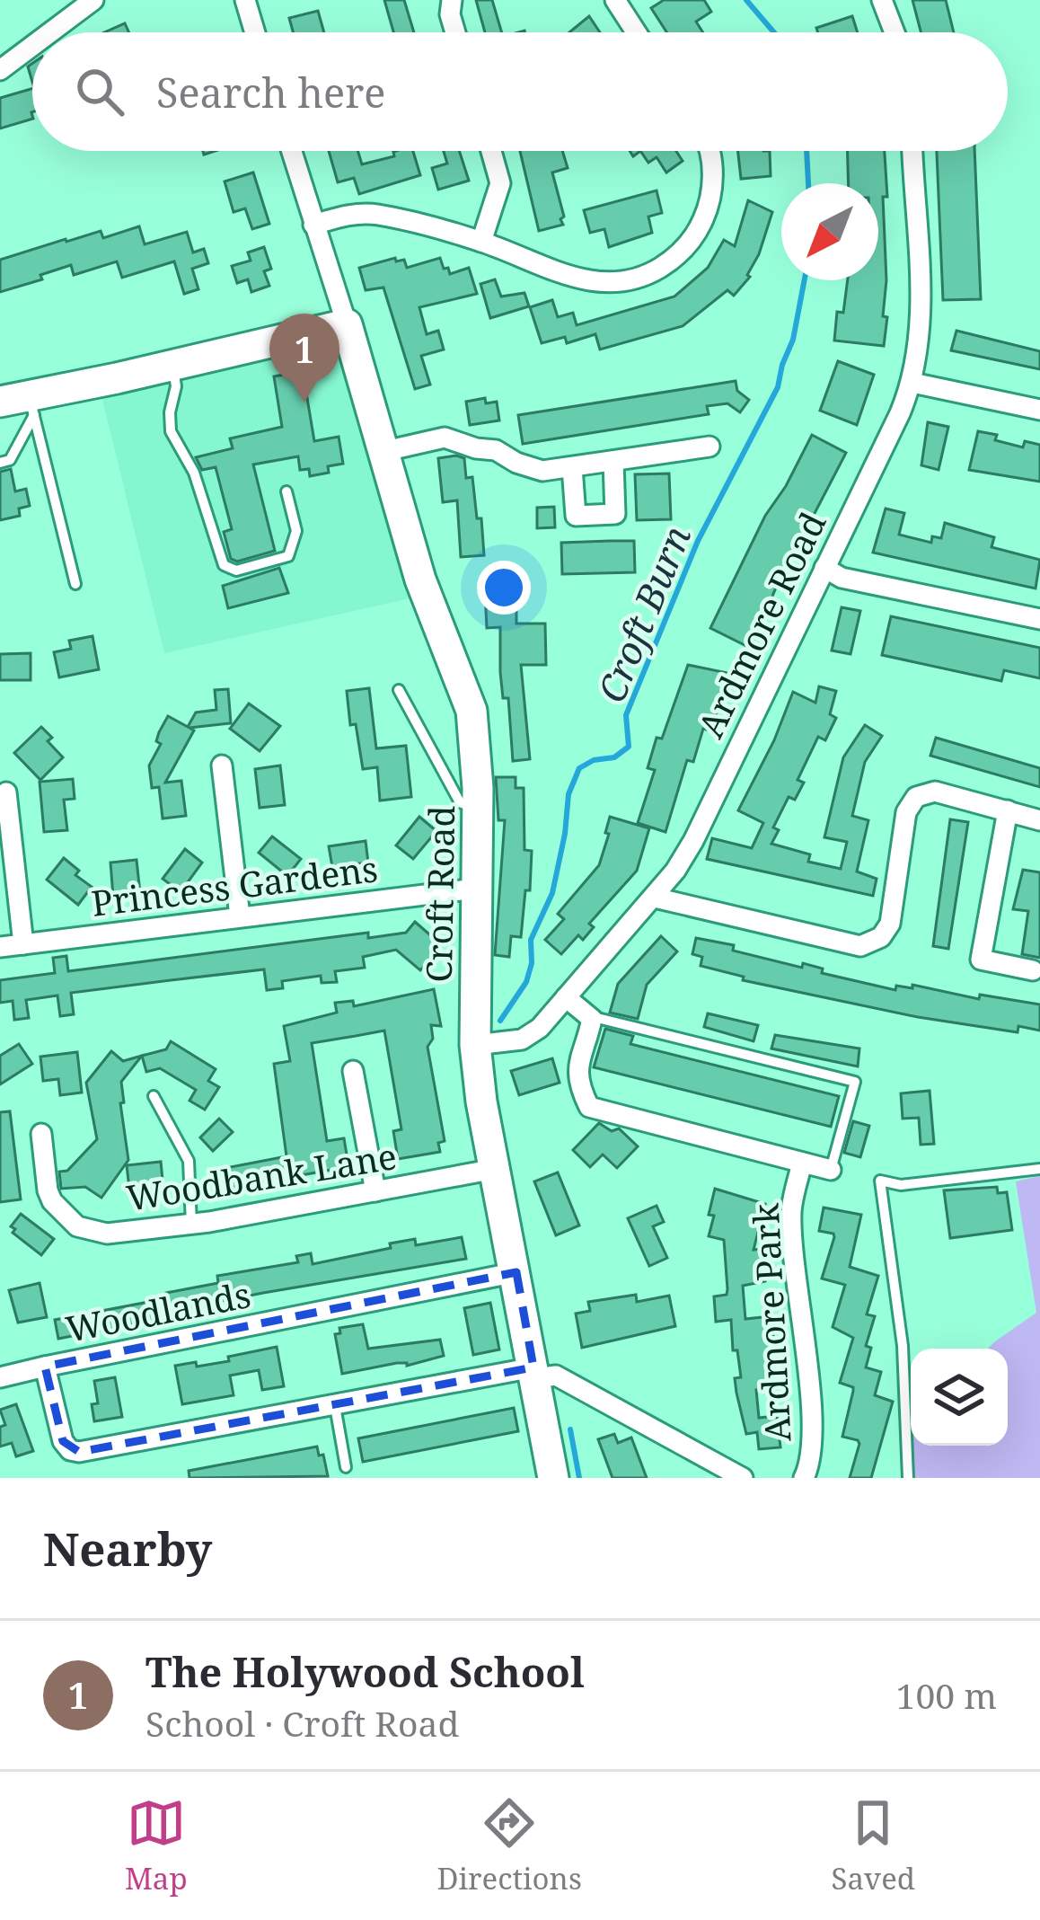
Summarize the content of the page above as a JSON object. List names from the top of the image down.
{
  "streets": {
    "street": [
      "Ardmore Road",
      "Princess Gardens",
      "Croft Road",
      "Woodbank Lane",
      "Woodlands",
      "Ardmore Park"
    ]
  },
  "crossings": [
    ["Ardmore Road", "Croft Road"],
    ["Princess Gardens", "Croft Road"],
    ["Croft Road", "Woodbank Lane"],
    ["Croft Road", "Woodlands"]
  ],
  "water": ["Croft Burn"],
  "north": "bottom left",
  "page": {
    "search": "Search here",
    "pins": "1",
    "heading": "Nearby",
    "list": [
      {
        "mark": "1",
        "name": "The Holywood School",
        "note": "School · Croft Road",
        "value": "100 m"
      }
    ],
    "nav": ["Map", "Directions", "Saved"]
  }
}
